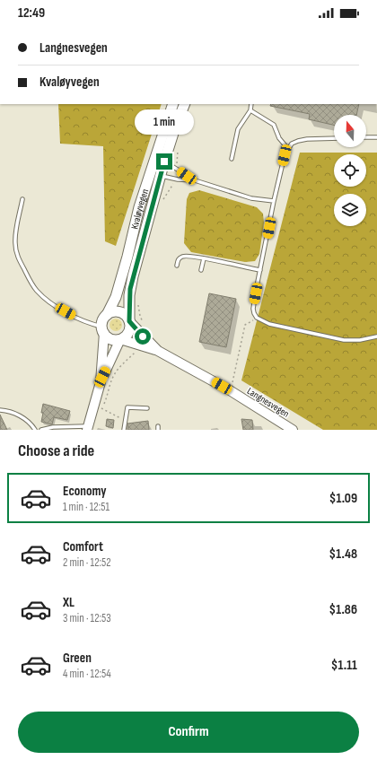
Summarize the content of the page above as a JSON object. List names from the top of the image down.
{
  "streets": {
    "main road": ["Kvaløyvegen"],
    "street": ["Langnesvegen"]
  },
  "crossings": [
    ["Kvaløyvegen", "Langnesvegen"]
  ],
  "north": "top",
  "page": {
    "status": "12:49",
    "banner": ["Langnesvegen", "Kvaløyvegen"],
    "bubble": "1 min",
    "heading": "Choose a ride",
    "list": [
      {
        "name": "Economy",
        "note": "1 min · 12:51",
        "value": "$1.09"
      },
      {
        "name": "Comfort",
        "note": "2 min · 12:52",
        "value": "$1.48"
      },
      {
        "name": "XL",
        "note": "3 min · 12:53",
        "value": "$1.86"
      },
      {
        "name": "Green",
        "note": "4 min · 12:54",
        "value": "$1.11"
      }
    ],
    "buttons": "Confirm"
  }
}
